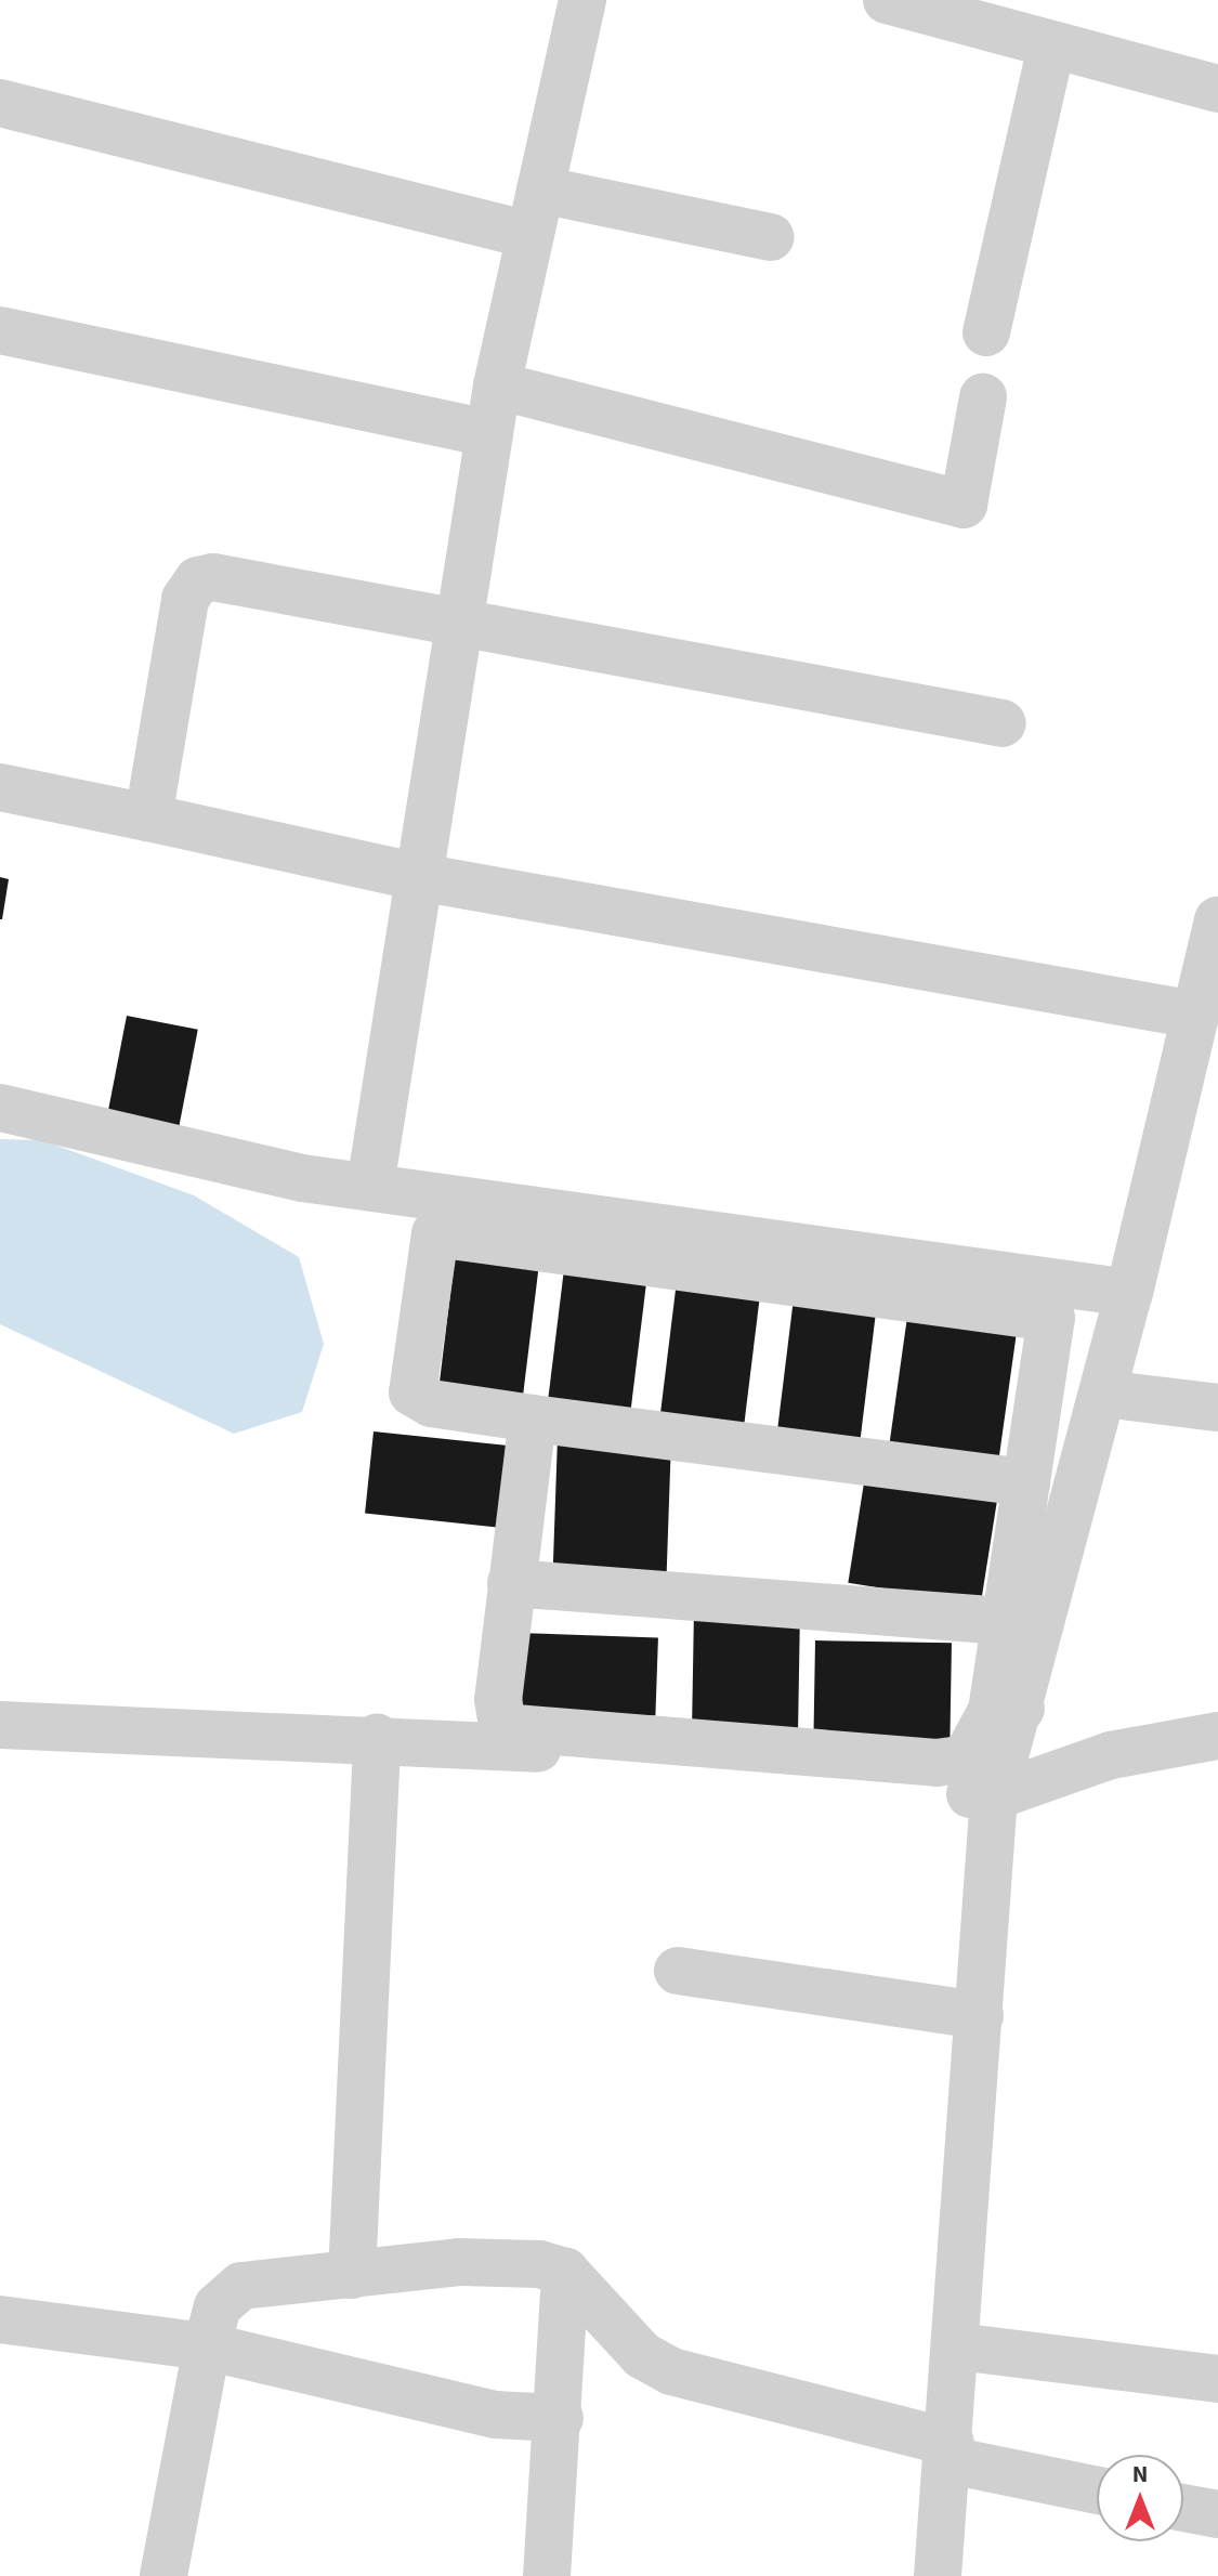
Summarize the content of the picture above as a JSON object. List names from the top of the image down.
{
  "north": "top"
}
